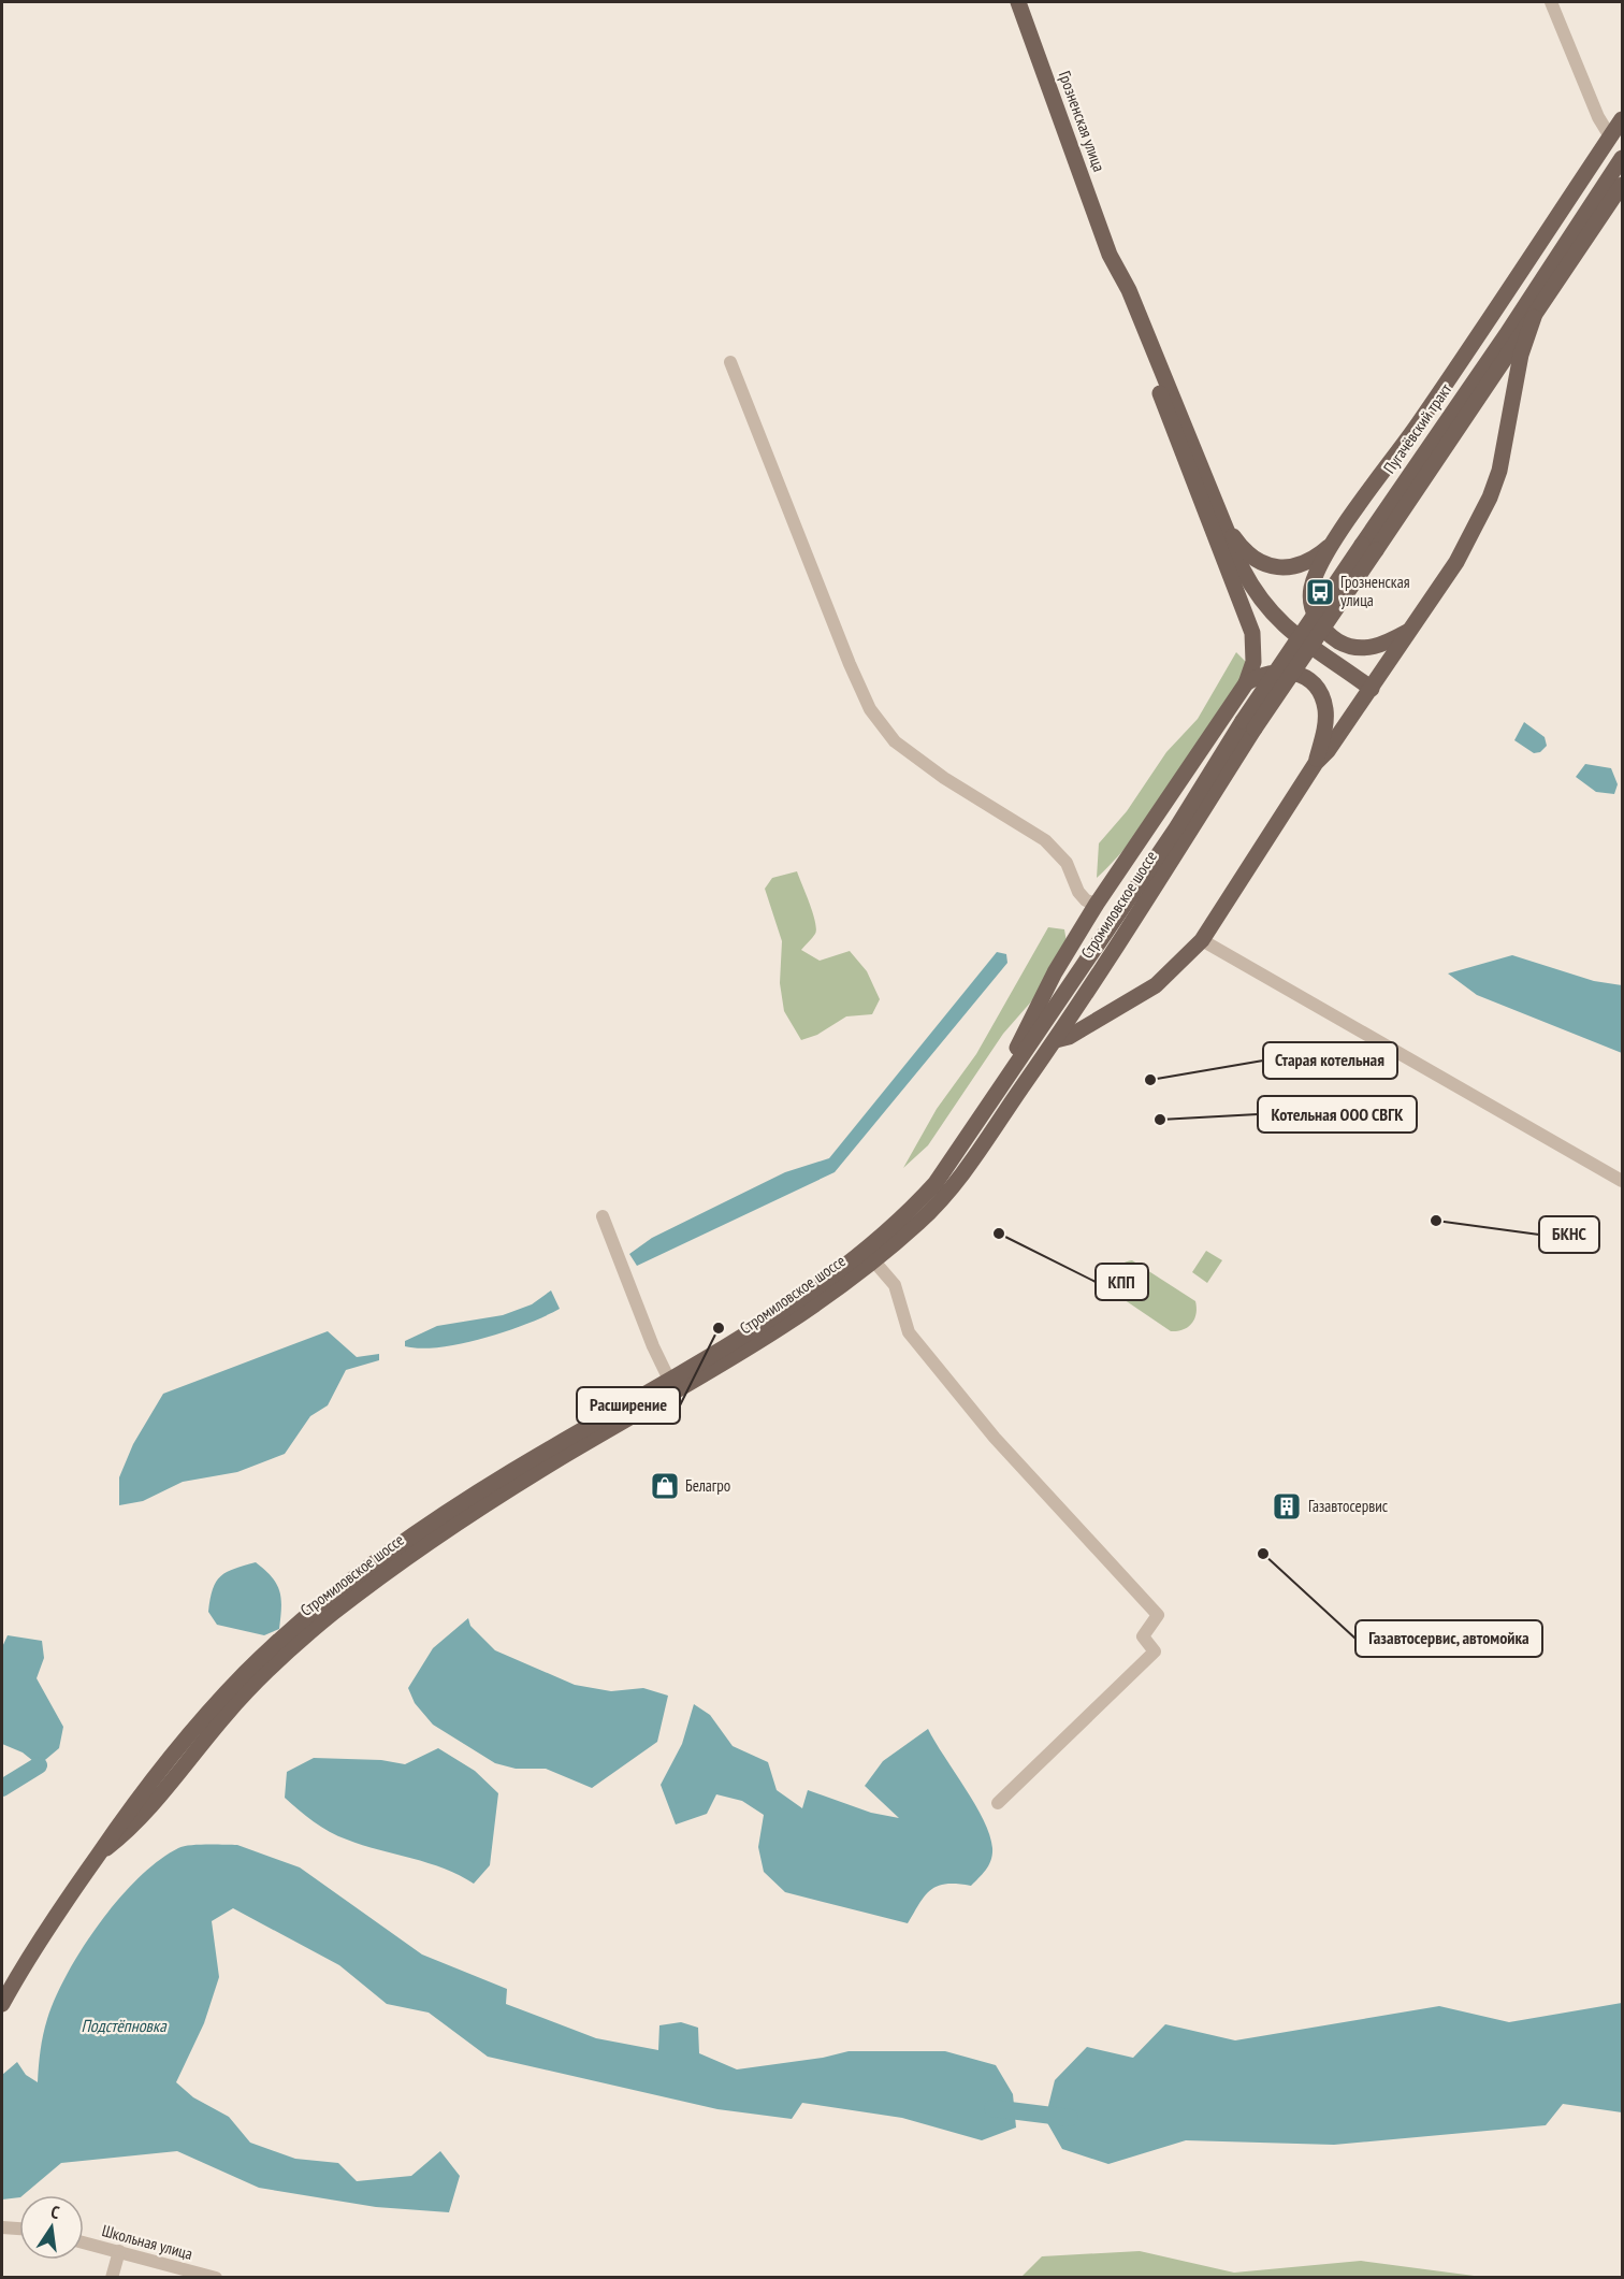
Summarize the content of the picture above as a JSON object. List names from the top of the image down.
{
  "streets": {
    "main road": ["Грозненская улица", "Пугачёвский тракт", "Стромиловское шоссе"],
    "street": ["Школьная улица"]
  },
  "crossings": [
    ["Пугачёвский тракт", "Стромиловское шоссе"]
  ],
  "water": ["Подстёпновка"],
  "places": {
    "bus stop": ["Грозненская улица"],
    "other": [
      "Старая котельная",
      "Котельная ООО СВГК",
      "БКНС",
      "КПП",
      "Расширение",
      "Газавтосервис, автомойка"
    ],
    "shop": ["Белагро"],
    "building": ["Газавтосервис"]
  },
  "north": "top"
}
